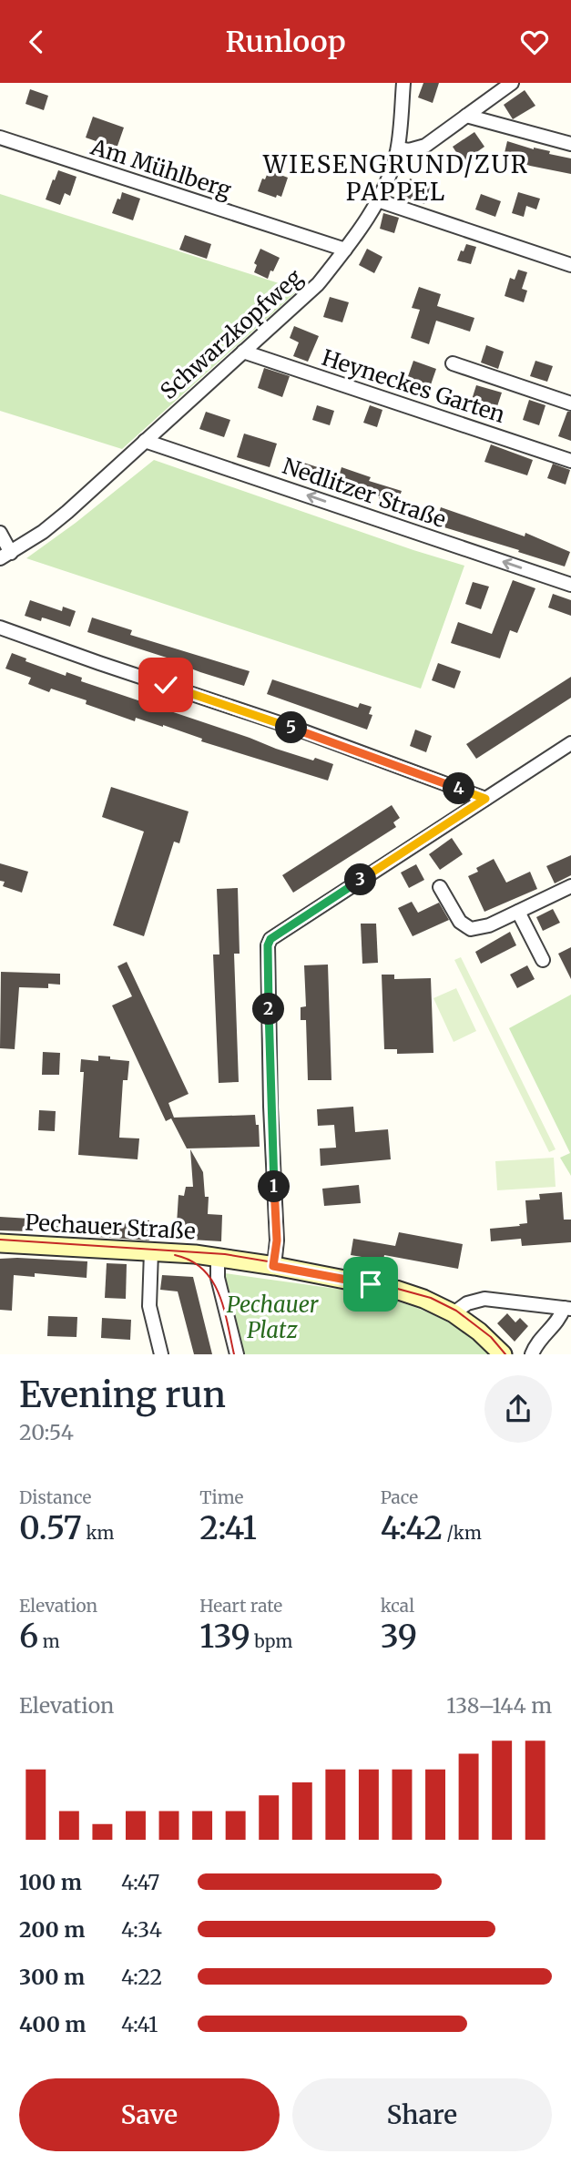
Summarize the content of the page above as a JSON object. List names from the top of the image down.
{
  "streets": {
    "main road": ["Pechauer Straße"],
    "street": [
      "Am Mühlberg",
      "Schwarzkopfweg",
      "Heyneckes Garten",
      "Nedlitzer Straße"
    ]
  },
  "crossings": [
    ["Am Mühlberg", "Schwarzkopfweg"],
    ["Schwarzkopfweg", "Heyneckes Garten"],
    ["Schwarzkopfweg", "Nedlitzer Straße"]
  ],
  "one_way": ["Nedlitzer Straße"],
  "districts": ["WIESENGRUND/ZUR PAPPEL"],
  "parks": ["Pechauer Platz"],
  "page": {
    "header": "Runloop",
    "pins": [
      "5",
      "4",
      "3",
      "2",
      "1"
    ],
    "heading": ["Evening run", "20:54"],
    "stats": [
      ["Distance", "0.57 km"],
      ["Time", "2:41"],
      ["Pace", "4:42 /km"],
      ["Elevation", "6 m"],
      ["Heart rate", "139 bpm"],
      ["kcal", "39"]
    ],
    "chart": ["Elevation", "138–144 m"],
    "list": [
      {
        "name": "100 m",
        "note": "4:47"
      },
      {
        "name": "200 m",
        "note": "4:34"
      },
      {
        "name": "300 m",
        "note": "4:22"
      },
      {
        "name": "400 m",
        "note": "4:41"
      }
    ],
    "buttons": ["Save", "Share"]
  }
}
